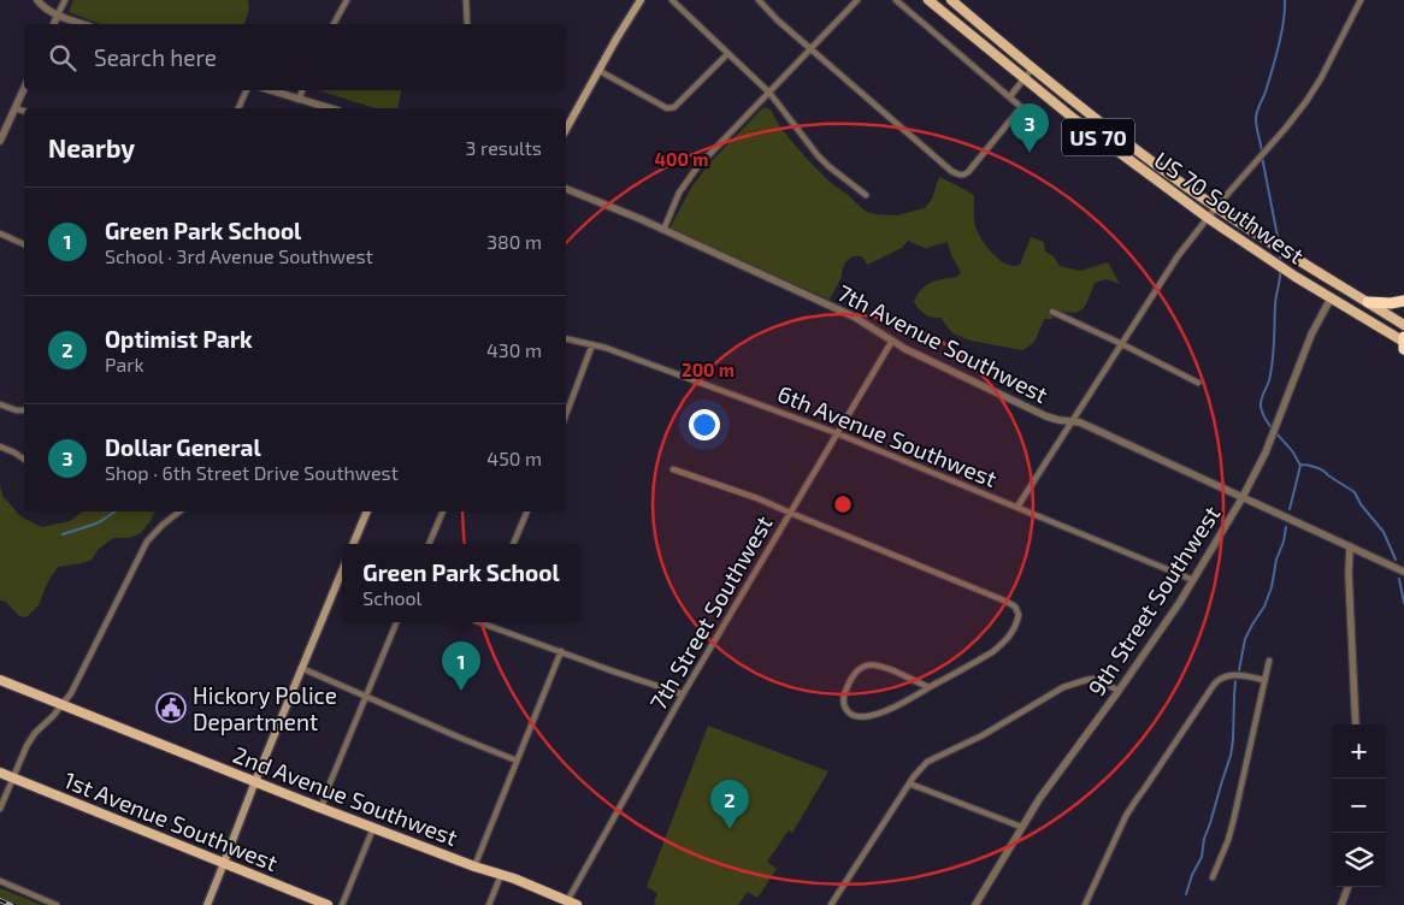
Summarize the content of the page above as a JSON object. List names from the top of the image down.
{
  "streets": {
    "main road": [
      "US 70",
      "US 70 Southwest",
      "2nd Avenue Southwest",
      "1st Avenue Southwest"
    ],
    "street": [
      "7th Avenue Southwest",
      "6th Avenue Southwest",
      "9th Street Southwest",
      "7th Street Southwest"
    ]
  },
  "crossings": [
    ["US 70 Southwest", "9th Street Southwest"],
    ["7th Avenue Southwest", "9th Street Southwest"],
    ["7th Avenue Southwest", "7th Street Southwest"],
    ["6th Avenue Southwest", "9th Street Southwest"],
    ["6th Avenue Southwest", "7th Street Southwest"],
    ["7th Street Southwest", "2nd Avenue Southwest"]
  ],
  "places": {
    "public building": ["Hickory Police Department"]
  },
  "page": {
    "search": "Search here",
    "pins": ["3", "1", "2"],
    "heading": ["Nearby", "3 results"],
    "list": [
      {
        "mark": "1",
        "name": "Green Park School",
        "note": "School · 3rd Avenue Southwest",
        "value": "380 m"
      },
      {
        "mark": "2",
        "name": "Optimist Park",
        "note": "Park",
        "value": "430 m"
      },
      {
        "mark": "3",
        "name": "Dollar General",
        "note": "Shop · 6th Street Drive Southwest",
        "value": "450 m"
      }
    ],
    "popup": ["Green Park School", "School"],
    "map_buttons": ["+", "−"]
  },
  "rings": ["400 m", "200 m"]
}
